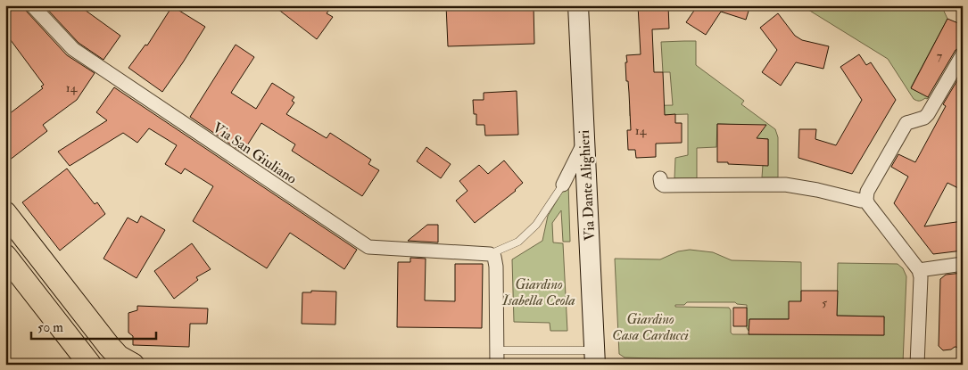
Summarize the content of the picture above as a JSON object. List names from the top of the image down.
{
  "streets": {
    "street": ["Via San Giuliano", "Via Dante Alighieri"]
  },
  "crossings": [
    ["Via San Giuliano", "Via Dante Alighieri"]
  ],
  "parks": ["Giardino Isabella Ceola", "Giardino Casa Carducci"],
  "house_numbers": [
    "7",
    "14",
    "14",
    "5"
  ],
  "scale_bar": "50 m"
}
